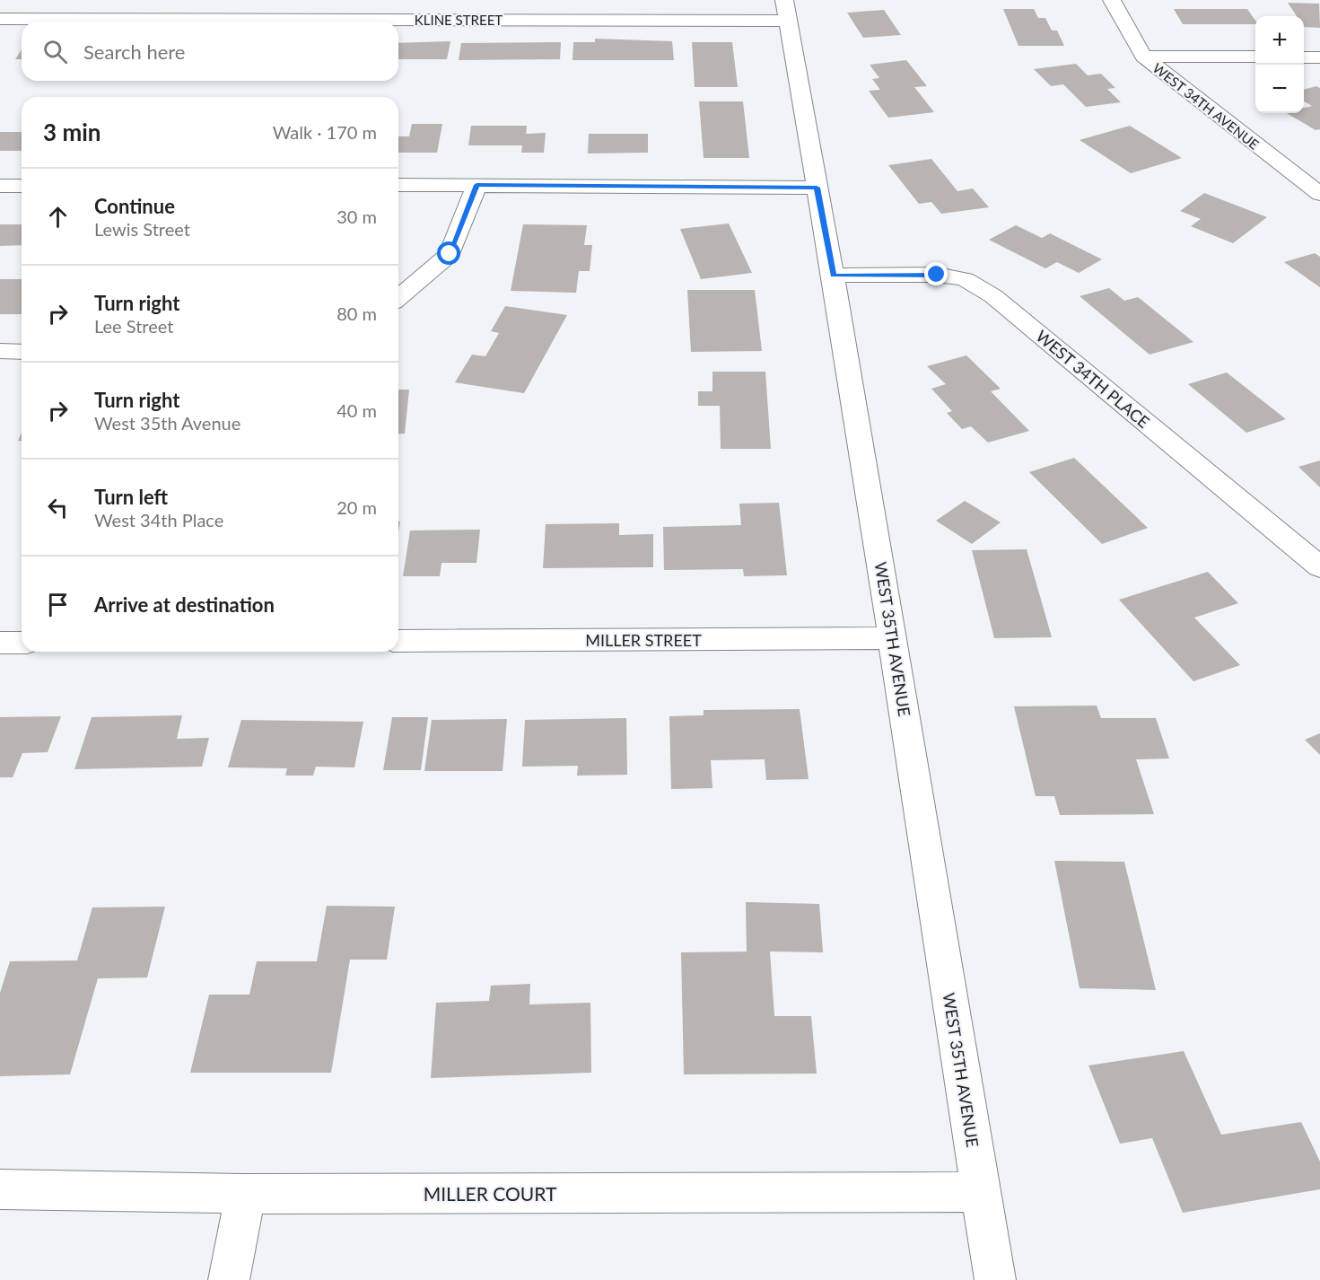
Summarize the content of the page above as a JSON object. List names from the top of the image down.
{
  "streets": {
    "street": [
      "KLINE STREET",
      "WEST 34TH AVENUE",
      "WEST 34TH PLACE",
      "WEST 35TH AVENUE",
      "MILLER STREET",
      "MILLER COURT"
    ]
  },
  "crossings": [
    ["KLINE STREET", "WEST 35TH AVENUE"],
    ["WEST 34TH PLACE", "WEST 35TH AVENUE"],
    ["WEST 35TH AVENUE", "MILLER STREET"],
    ["WEST 35TH AVENUE", "MILLER COURT"]
  ],
  "page": {
    "map_buttons": ["+", "−"],
    "search": "Search here",
    "heading": ["3 min", "Walk · 170 m"],
    "list": [
      ["Continue", "Lewis Street", "30 m"],
      ["Turn right", "Lee Street", "80 m"],
      ["Turn right", "West 35th Avenue", "40 m"],
      ["Turn left", "West 34th Place", "20 m"],
      "Arrive at destination"
    ]
  }
}
